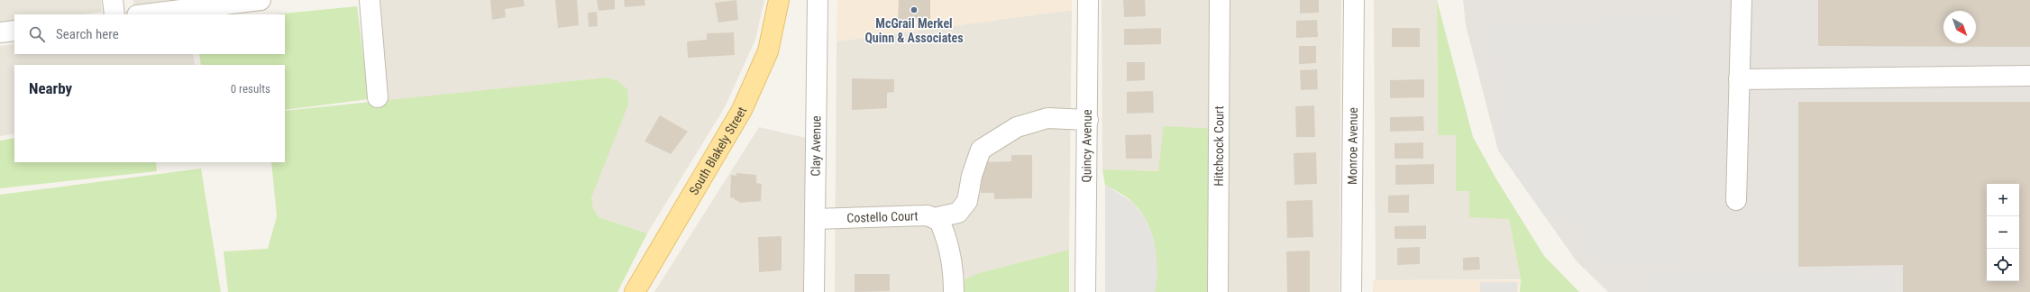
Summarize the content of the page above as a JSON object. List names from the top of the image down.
{
  "streets": {
    "main road": ["South Blakely Street"],
    "street": [
      "Clay Avenue",
      "Quincy Avenue",
      "Hitchcock Court",
      "Monroe Avenue",
      "Costello Court"
    ]
  },
  "crossings": [
    ["Clay Avenue", "Costello Court"]
  ],
  "places": ["McGrail Merkel Quinn & Associates"],
  "north": "bottom right",
  "page": {
    "search": "Search here",
    "heading": ["Nearby", "0 results"],
    "map_buttons": ["+", "−"]
  }
}
